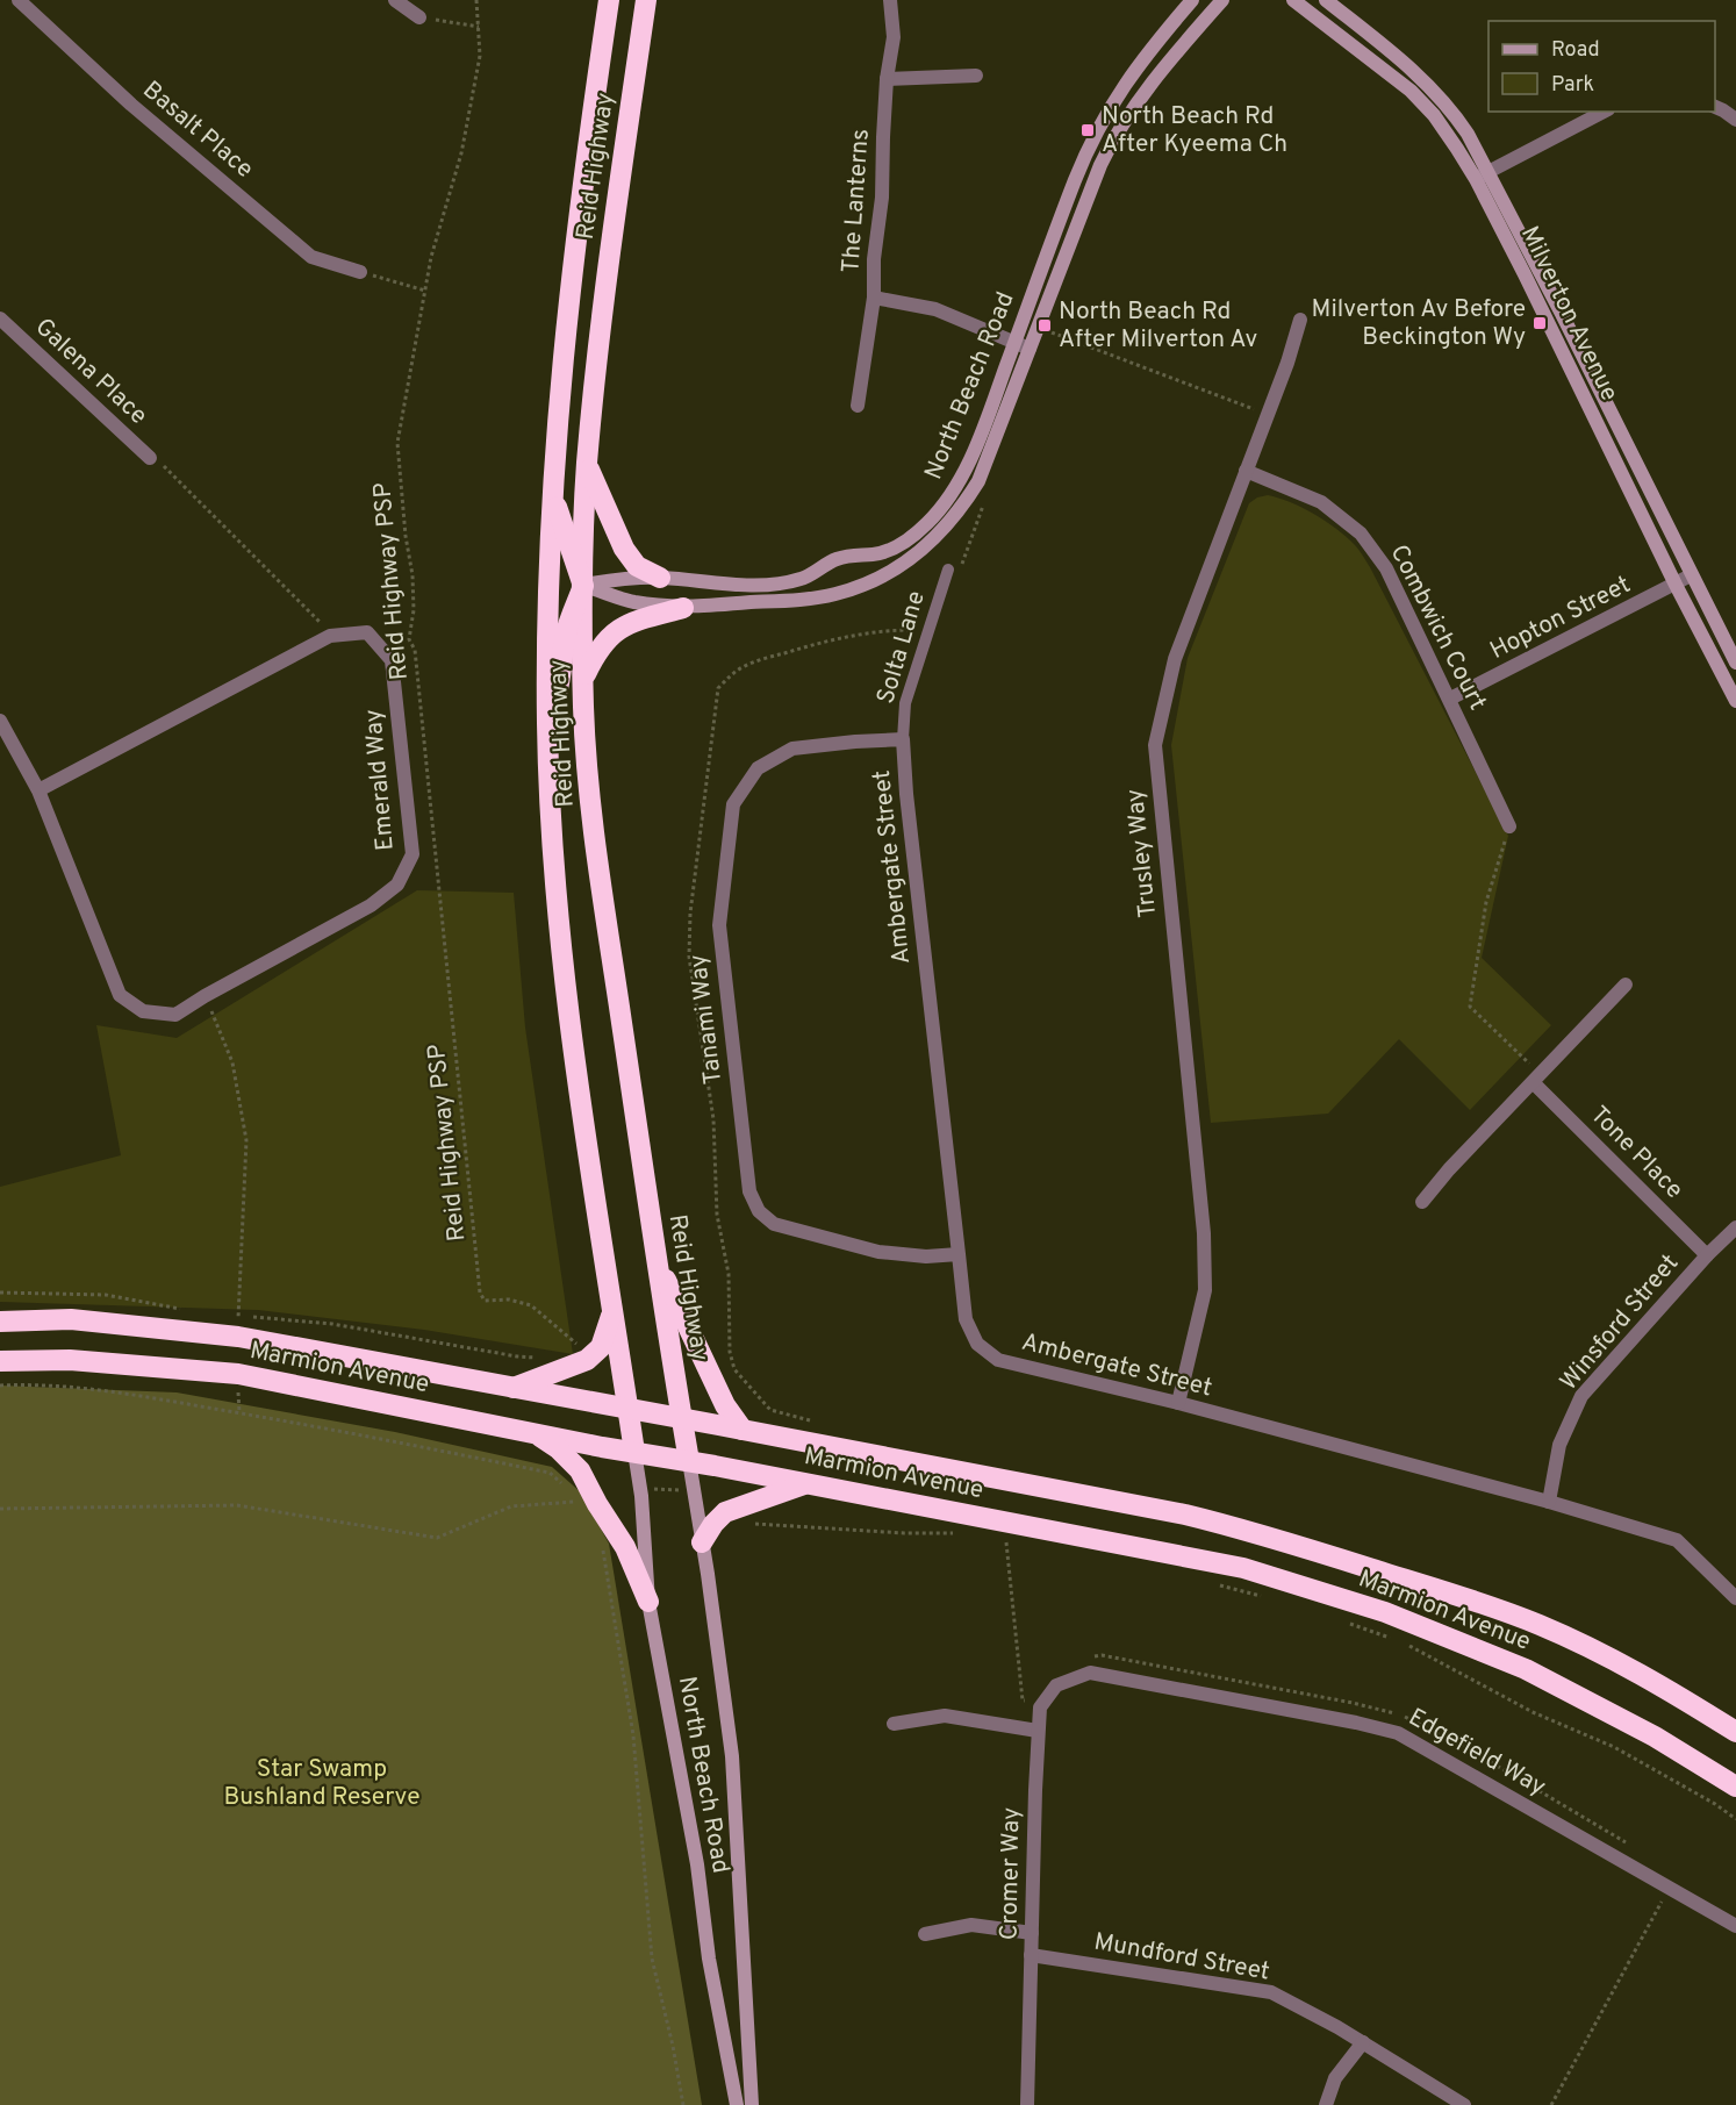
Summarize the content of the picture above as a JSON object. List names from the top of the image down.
{
  "streets": {
    "highway": ["Reid Highway", "Marmion Avenue"],
    "main road": ["Milverton Avenue", "North Beach Road"],
    "street": [
      "Basalt Place",
      "The Lanterns",
      "Galena Place",
      "Hopton Street",
      "Combwich Court",
      "Emerald Way",
      "Trusley Way",
      "Ambergate Street",
      "Tanami Way",
      "Tone Place",
      "Winsford Street",
      "Edgefield Way",
      "Cromer Way",
      "Mundford Street"
    ],
    "lane": ["Solta Lane"],
    "path": ["Reid Highway PSP"]
  },
  "crossings": [
    ["Reid Highway", "North Beach Road"],
    ["Reid Highway", "Marmion Avenue"],
    ["Milverton Avenue", "Hopton Street"],
    ["North Beach Road", "Marmion Avenue"],
    ["Hopton Street", "Combwich Court"],
    ["Combwich Court", "Trusley Way"],
    ["Solta Lane", "Ambergate Street"],
    ["Solta Lane", "Tanami Way"],
    ["Trusley Way", "Ambergate Street"],
    ["Ambergate Street", "Tanami Way"],
    ["Ambergate Street", "Winsford Street"],
    ["Tone Place", "Winsford Street"],
    ["Edgefield Way", "Cromer Way"],
    ["Cromer Way", "Mundford Street"]
  ],
  "parks": ["Star Swamp Bushland Reserve"],
  "places": {
    "transit": ["North Beach Rd After Kyeema Ch", "Milverton Av Before Beckington Wy", "North Beach Rd After Milverton Av"]
  },
  "legend": ["Road", "Park"]
}
